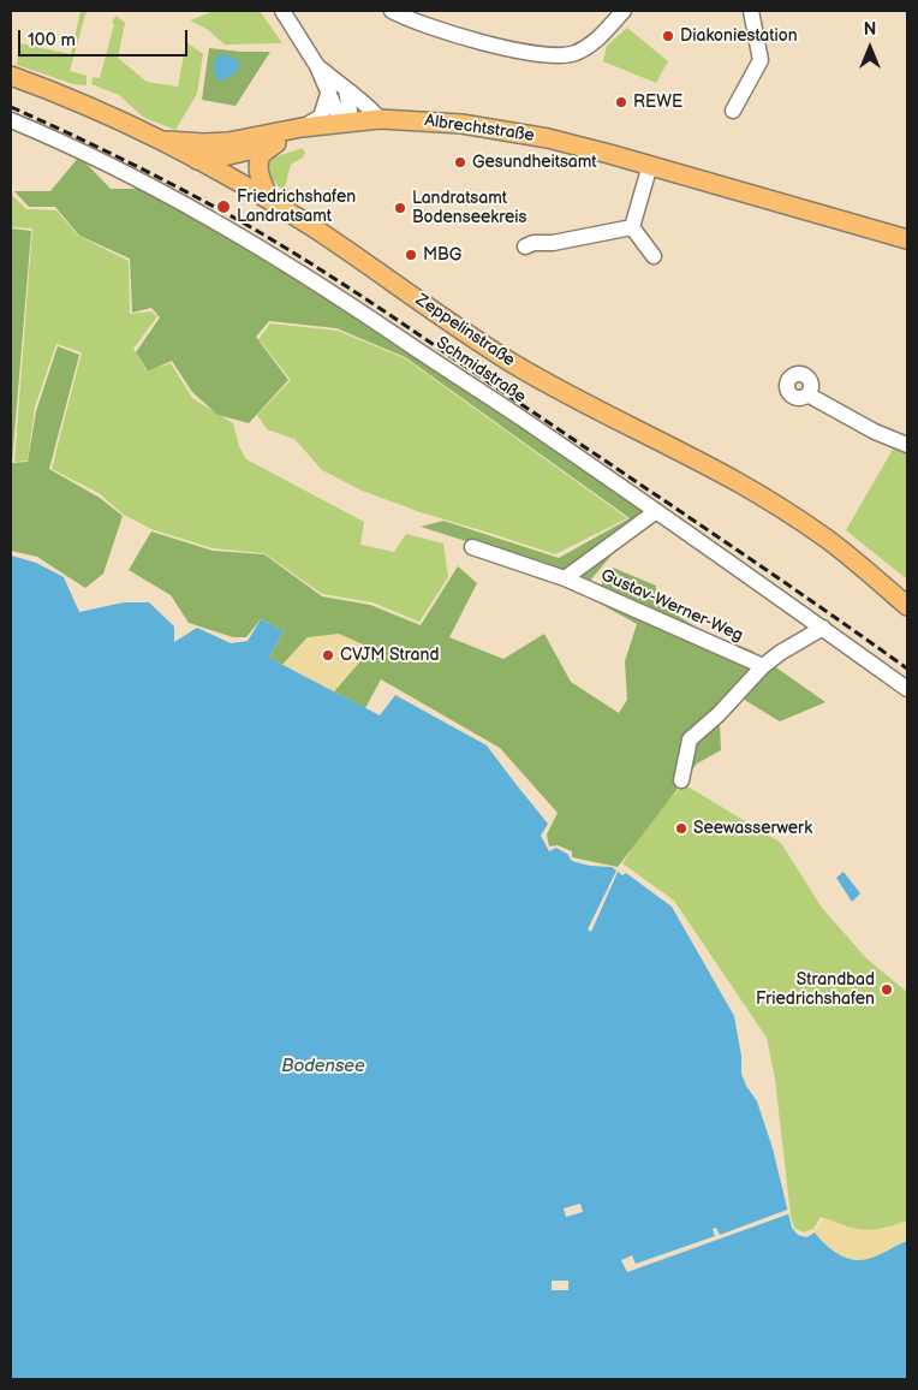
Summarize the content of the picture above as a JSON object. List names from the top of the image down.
{
  "streets": {
    "main road": ["Albrechtstraße", "Zeppelinstraße"],
    "street": ["Schmidstraße", "Gustav-Werner-Weg"]
  },
  "crossings": [
    ["Albrechtstraße", "Zeppelinstraße"],
    ["Schmidstraße", "Gustav-Werner-Weg"]
  ],
  "water": ["Bodensee"],
  "places": [
    "Diakoniestation",
    "REWE",
    "Gesundheitsamt",
    "Friedrichshafen Landratsamt",
    "Landratsamt Bodenseekreis",
    "MBG",
    "CVJM Strand",
    "Seewasserwerk",
    "Strandbad Friedrichshafen"
  ],
  "scale_bar": "100 m",
  "north": "top"
}
